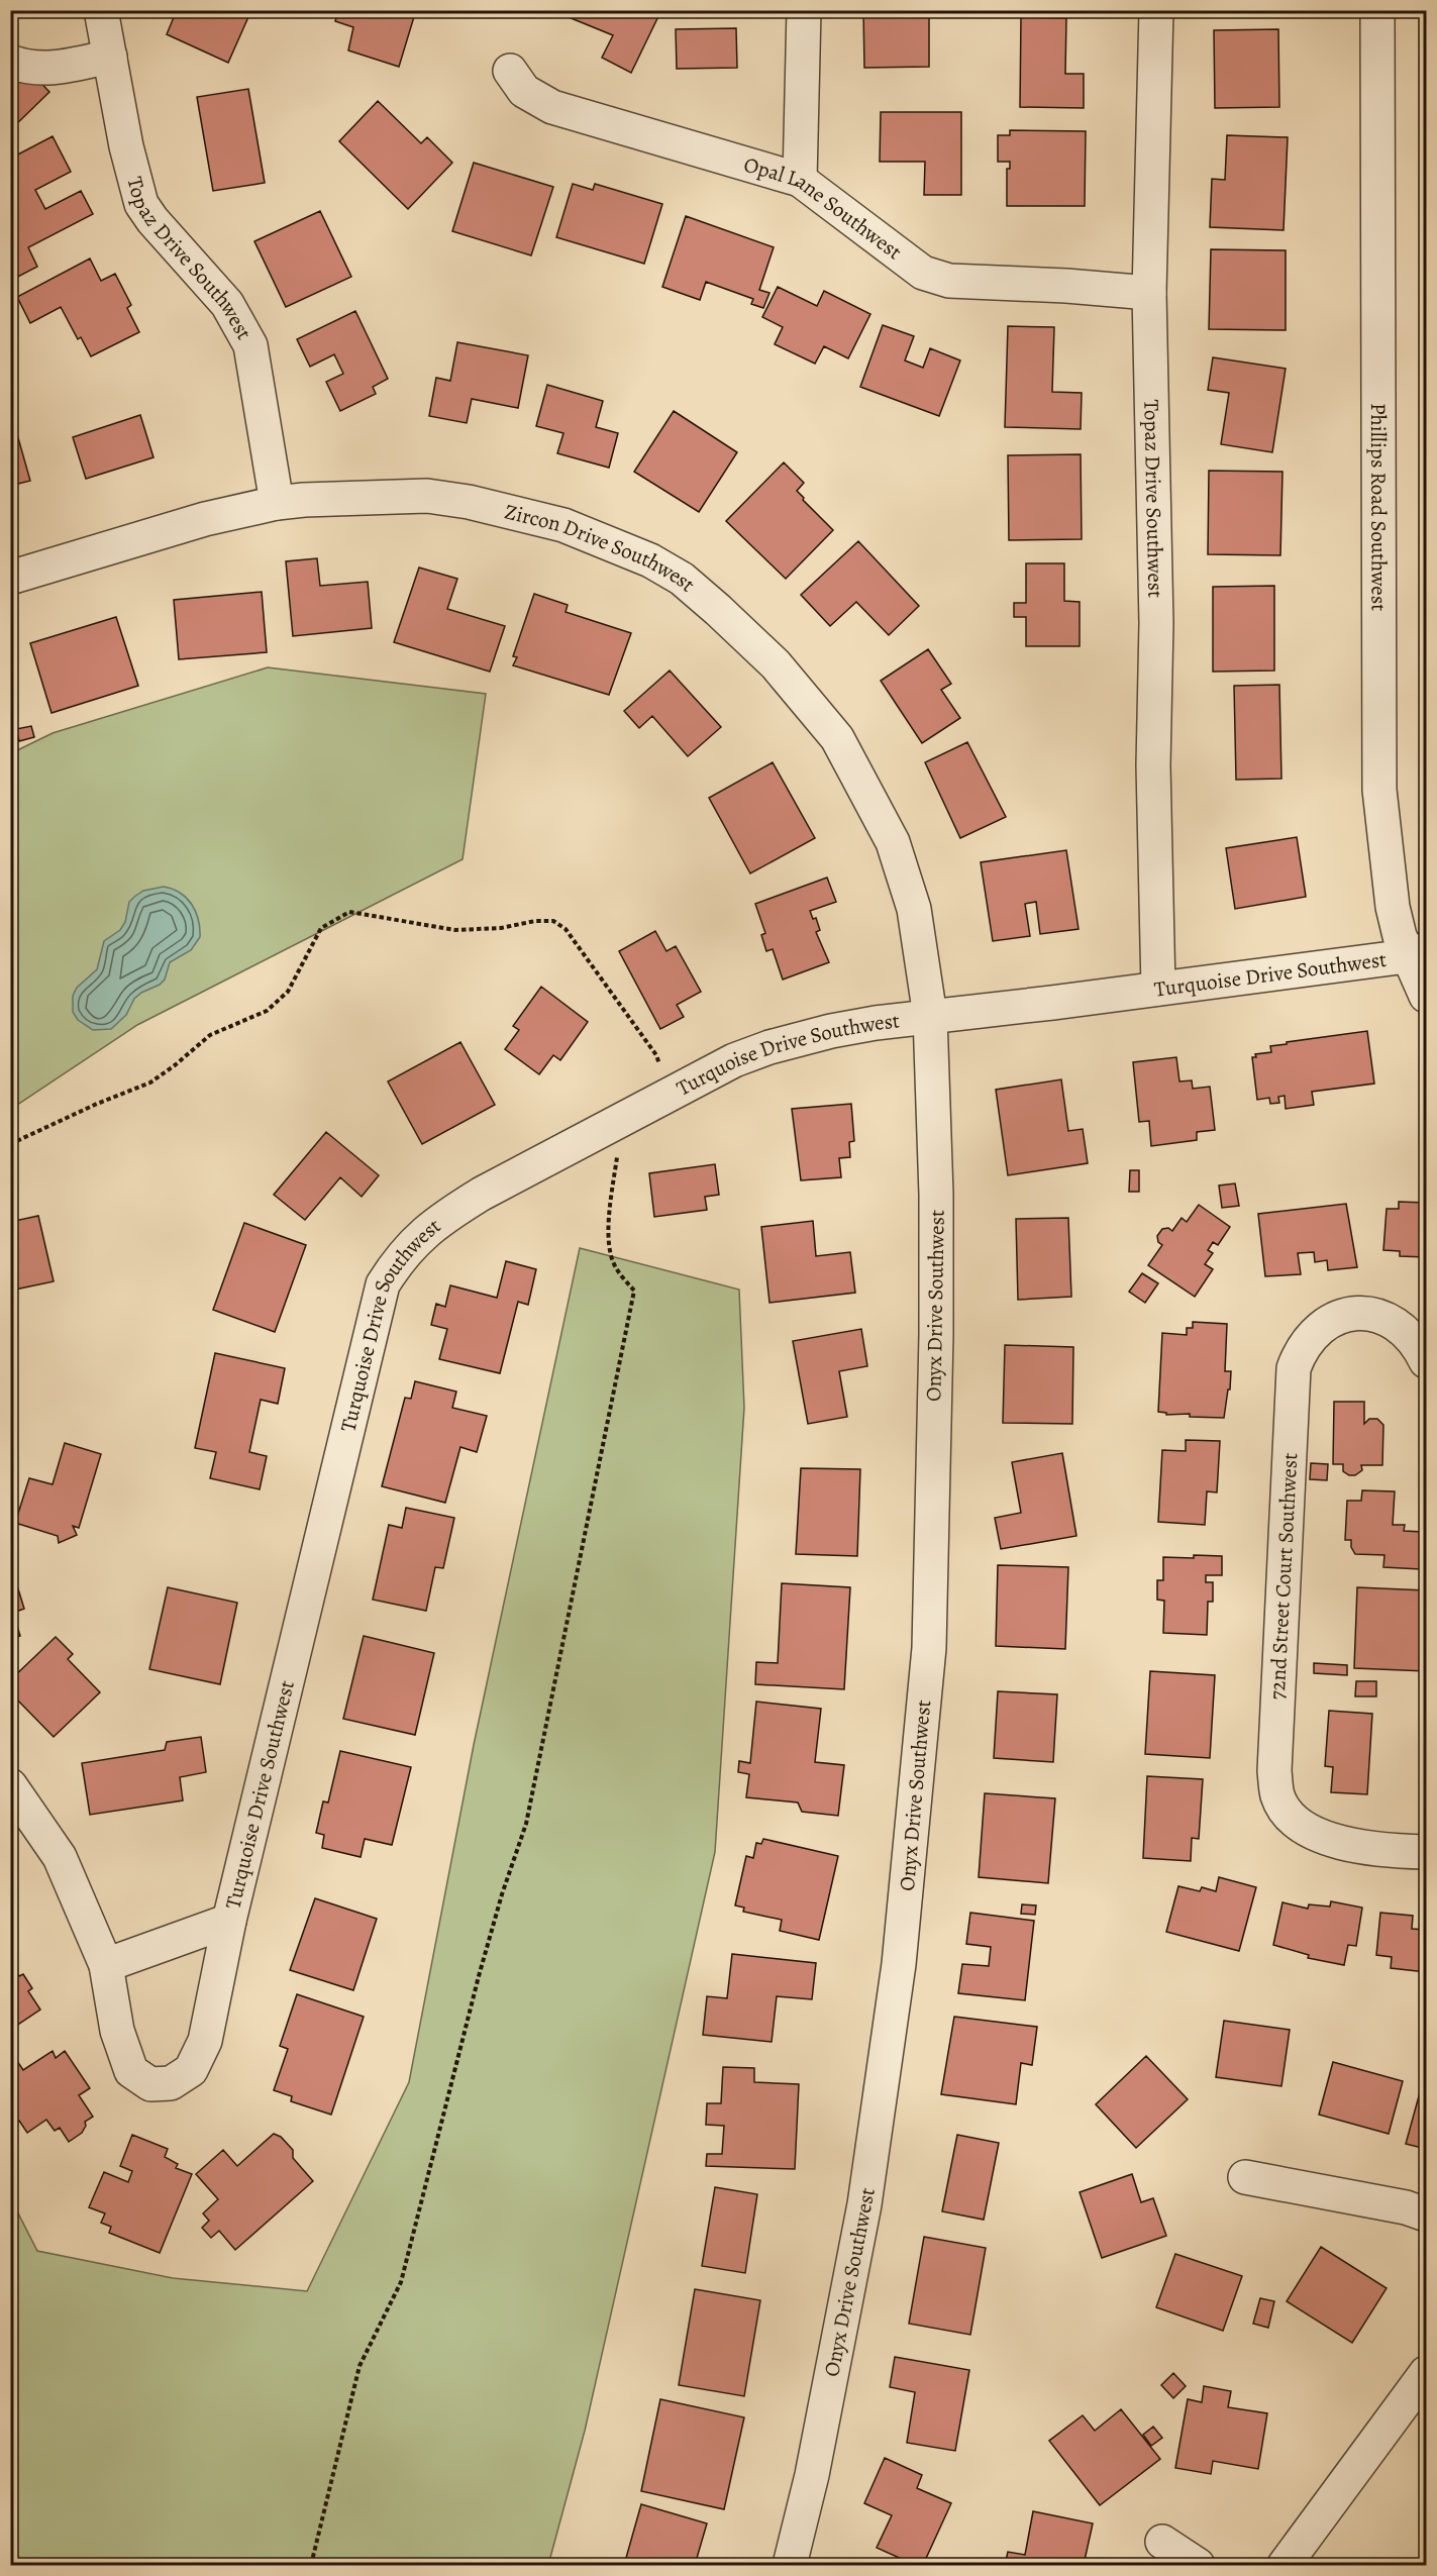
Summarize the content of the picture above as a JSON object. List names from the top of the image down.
{
  "streets": {
    "street": [
      "Opal Lane Southwest",
      "Topaz Drive Southwest",
      "Phillips Road Southwest",
      "Zircon Drive Southwest",
      "Turquoise Drive Southwest",
      "Onyx Drive Southwest",
      "72nd Street Court Southwest"
    ]
  },
  "crossings": [
    ["Opal Lane Southwest", "Topaz Drive Southwest"],
    ["Topaz Drive Southwest", "Zircon Drive Southwest"],
    ["Topaz Drive Southwest", "Turquoise Drive Southwest"],
    ["Phillips Road Southwest", "Turquoise Drive Southwest"],
    ["Zircon Drive Southwest", "Turquoise Drive Southwest"],
    ["Zircon Drive Southwest", "Onyx Drive Southwest"],
    ["Turquoise Drive Southwest", "Onyx Drive Southwest"]
  ]
}
